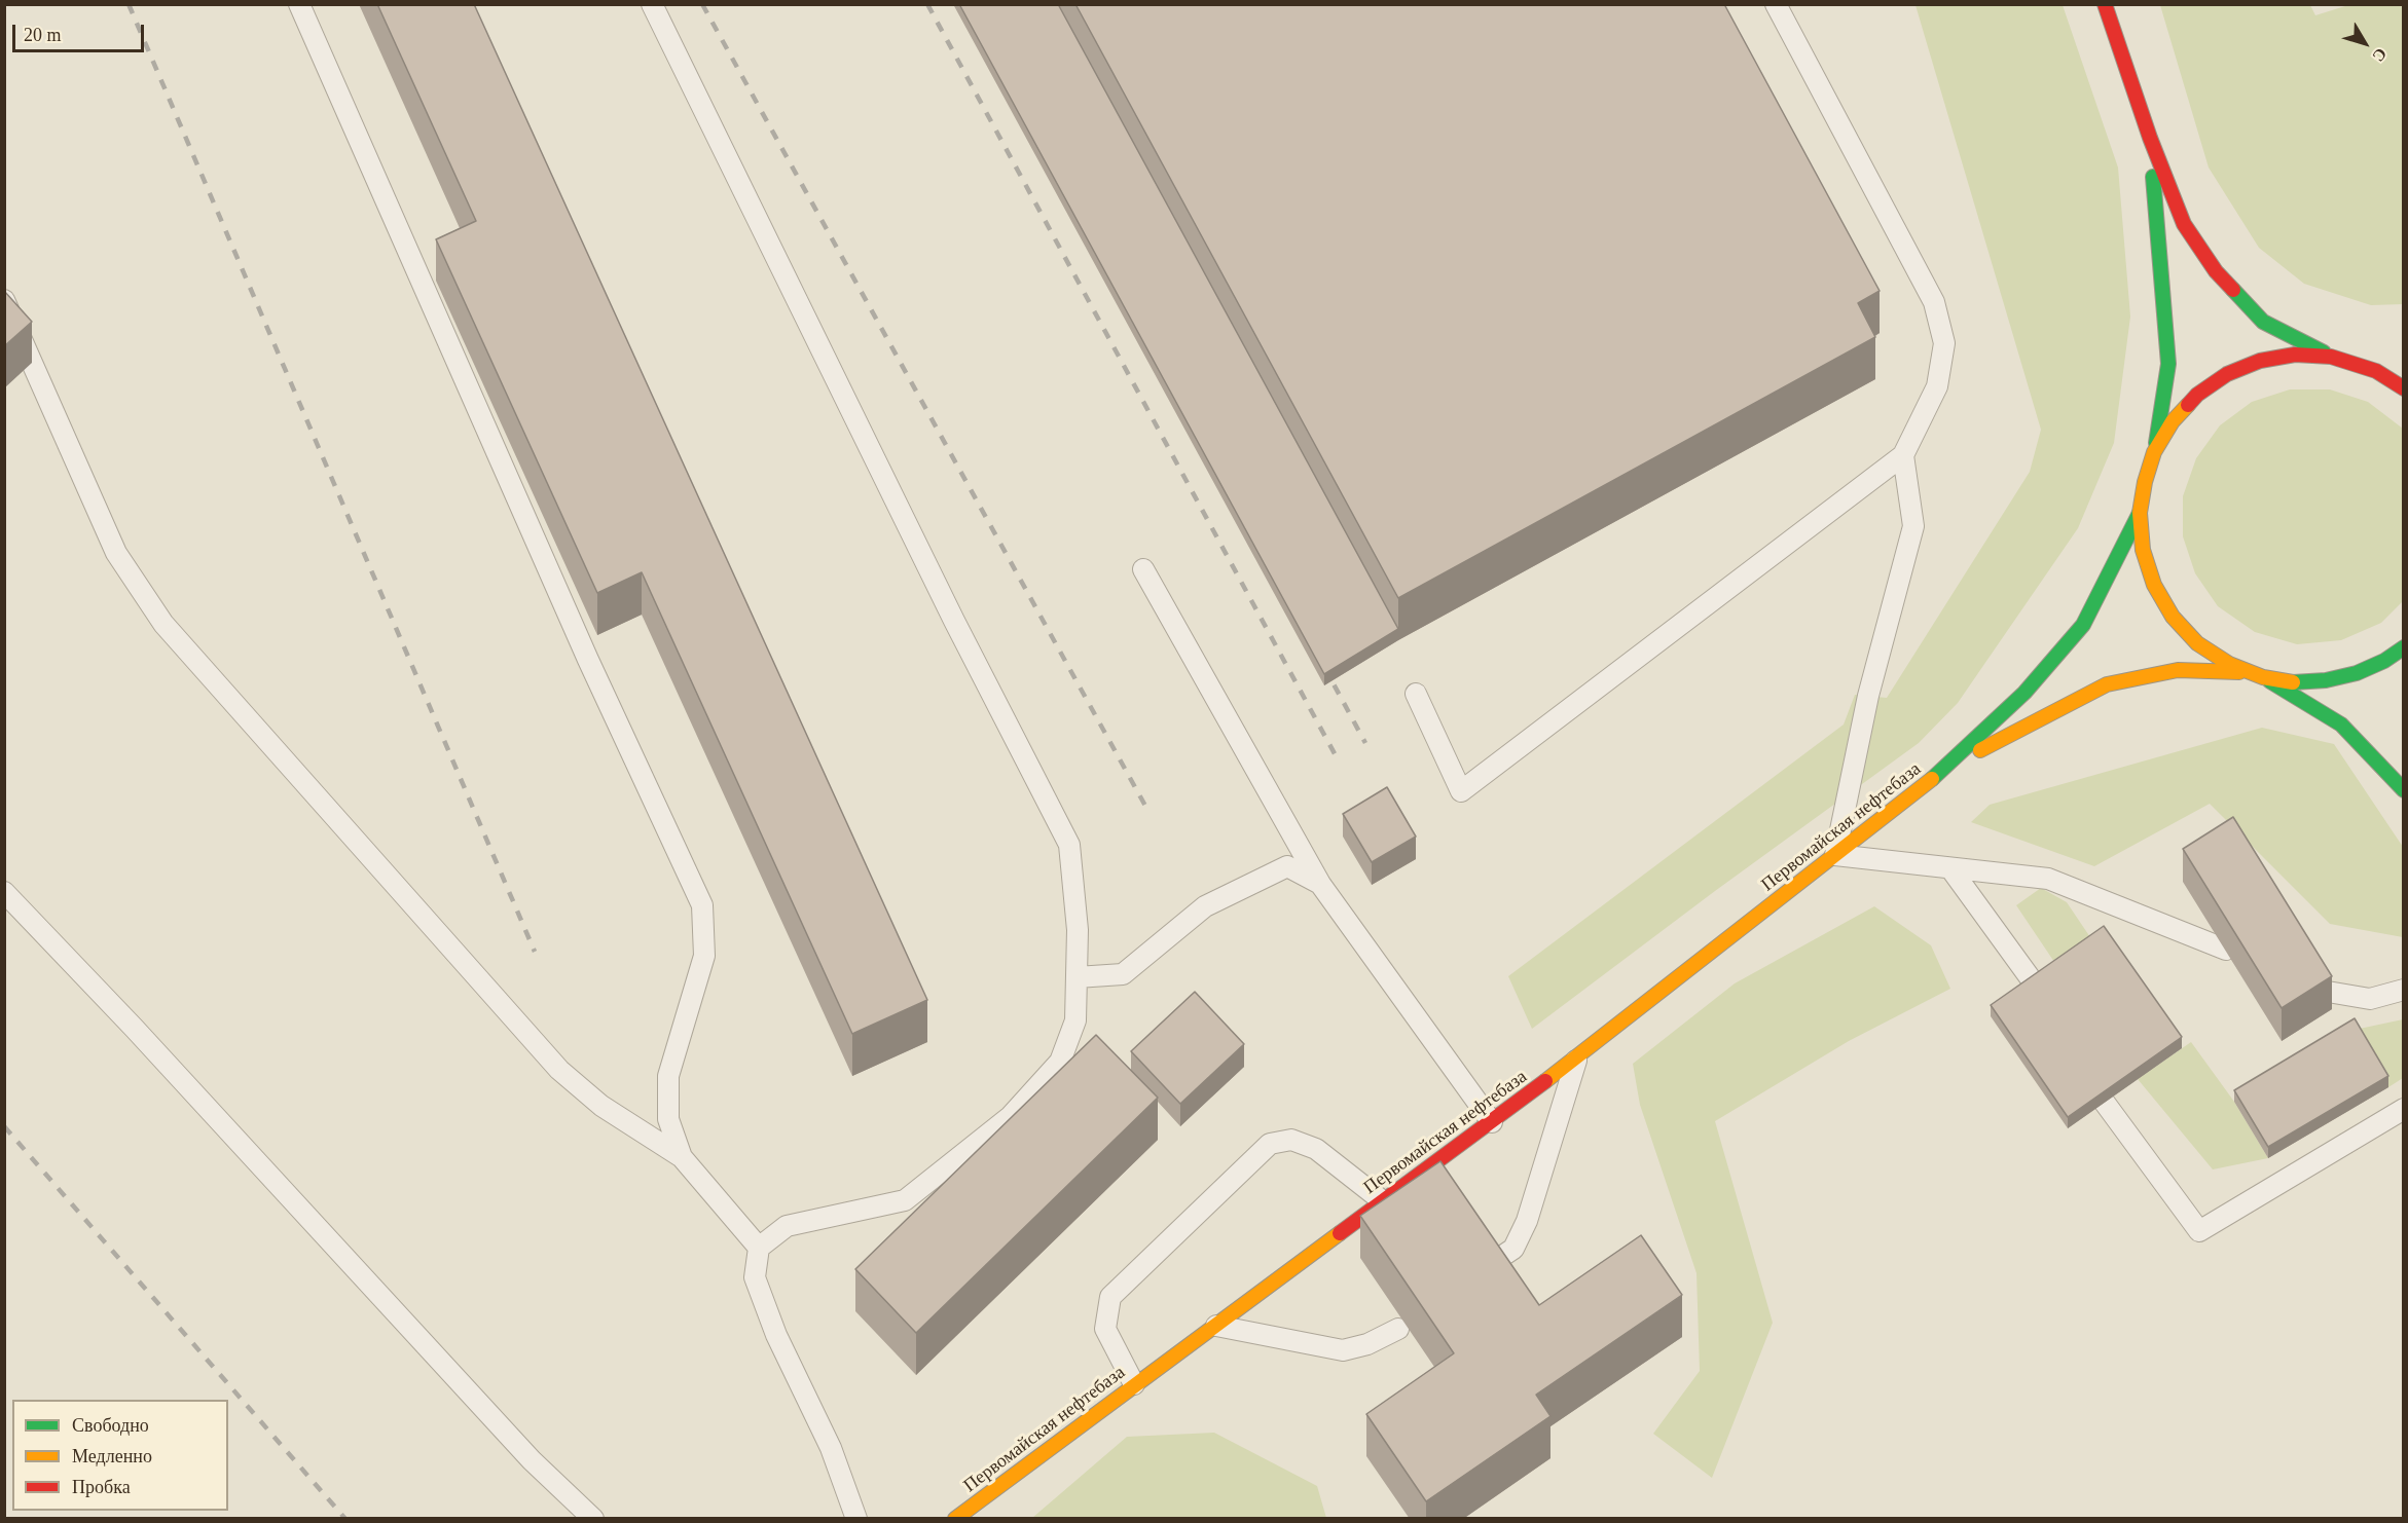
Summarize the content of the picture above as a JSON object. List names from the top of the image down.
{
  "streets": {
    "main road": ["Первомайская нефтебаза"]
  },
  "legend": ["Свободно", "Медленно", "Пробка"],
  "scale_bar": "20 m",
  "north": "bottom right"
}
